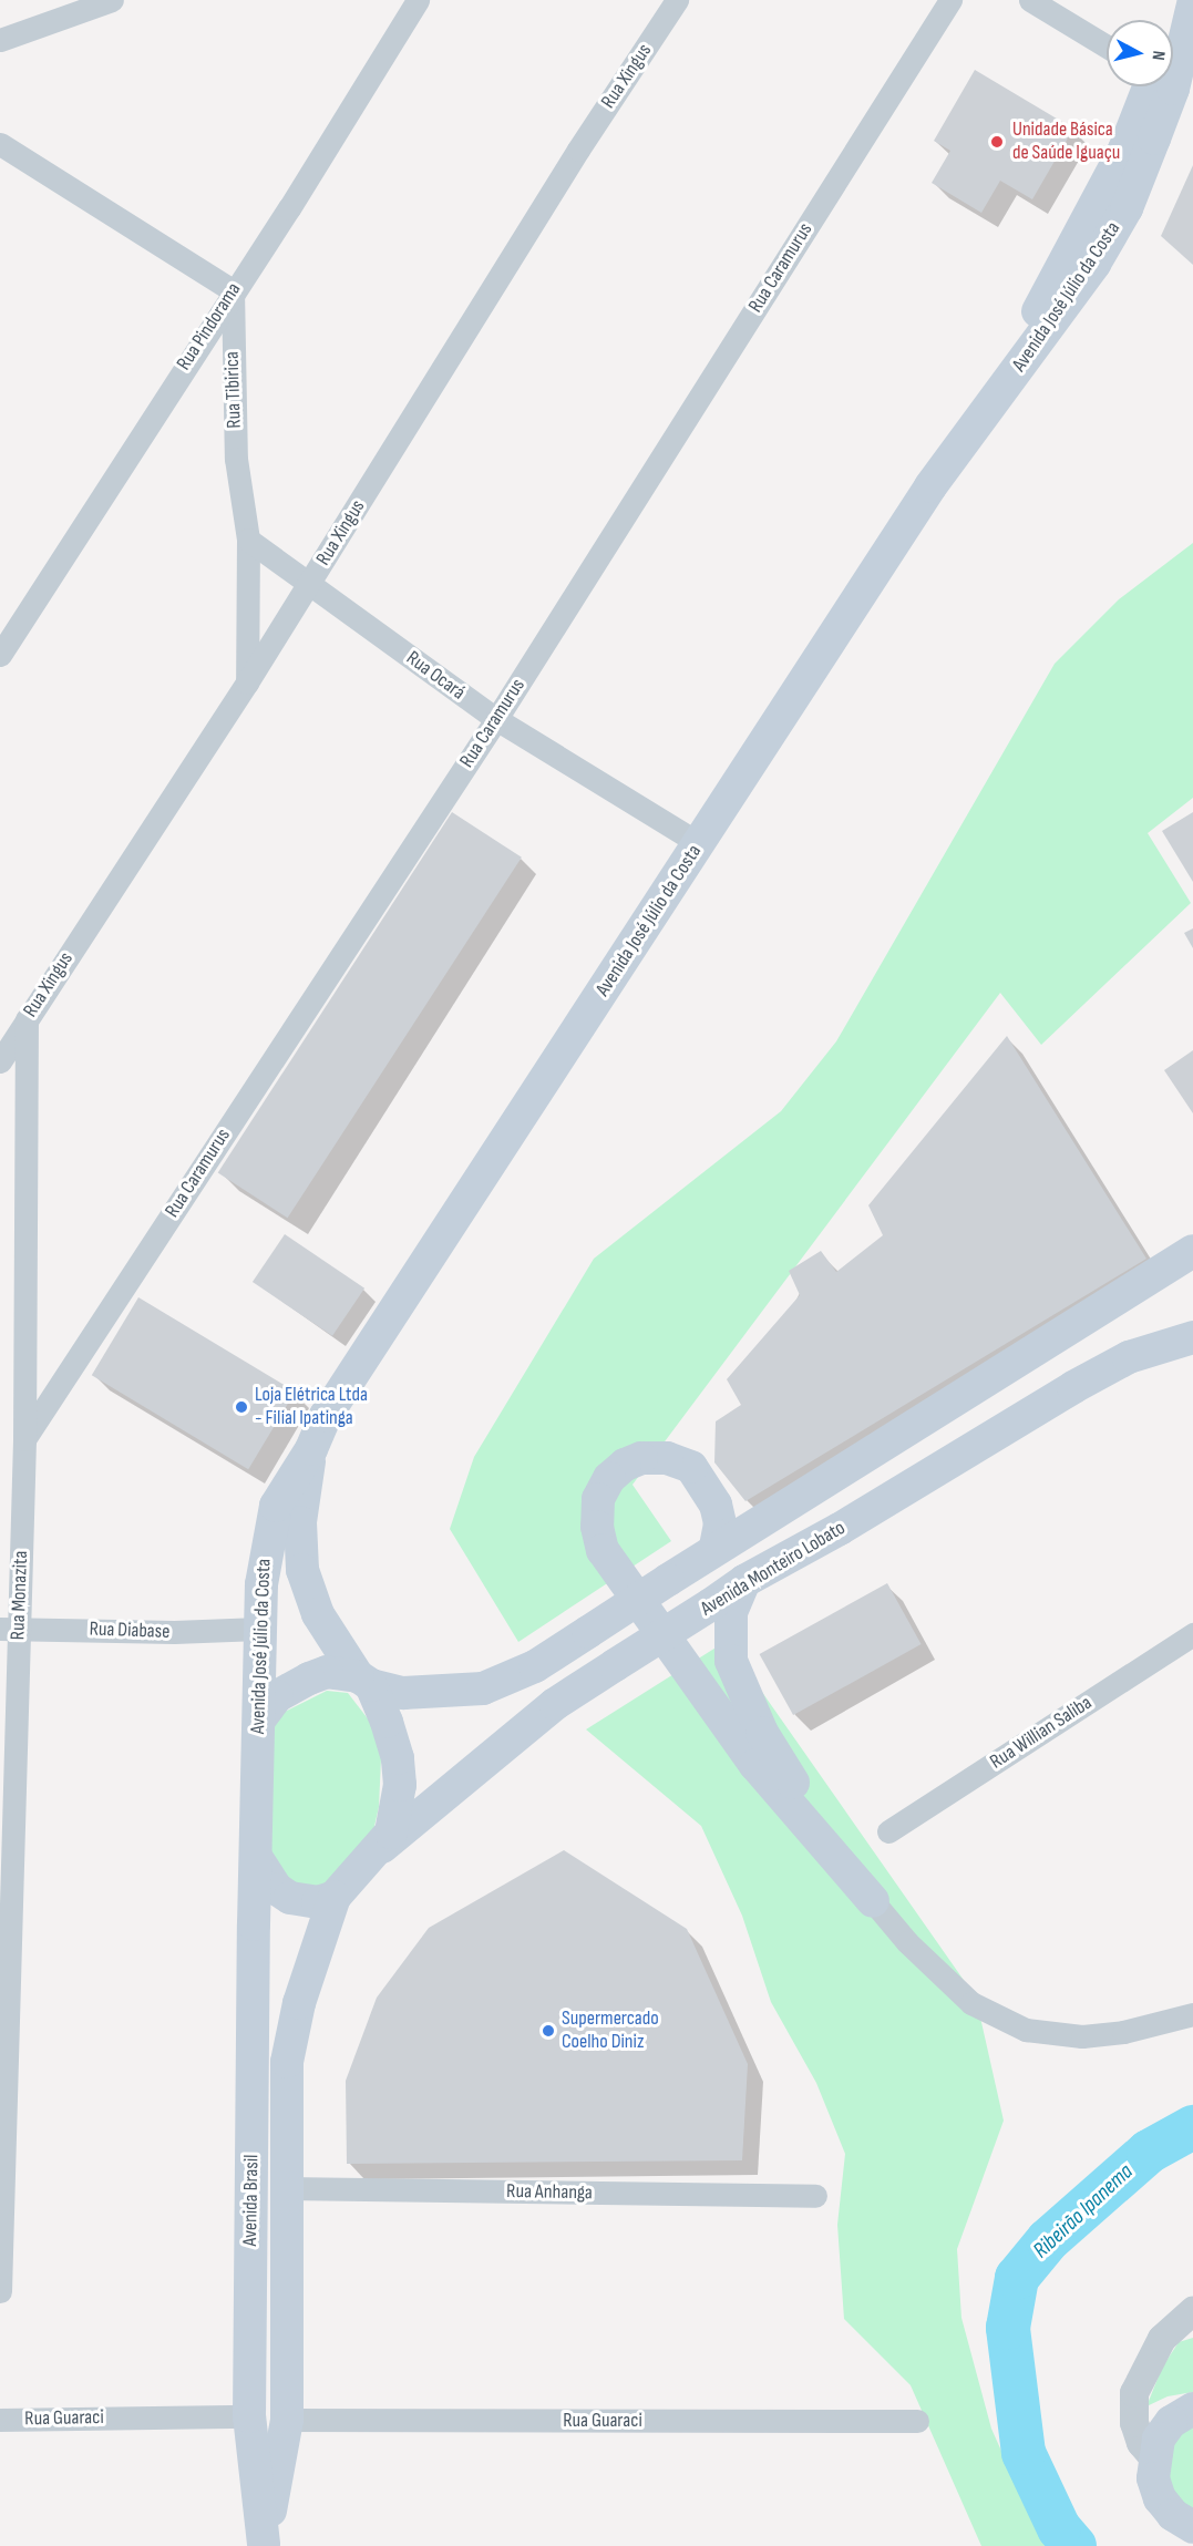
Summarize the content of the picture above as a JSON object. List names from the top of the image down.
{
  "streets": {
    "main road": ["Avenida José Júlio da Costa", "Avenida Monteiro Lobato", "Avenida Brasil"],
    "street": [
      "Rua Xingus",
      "Rua Caramurus",
      "Rua Pindorama",
      "Rua Tibirica",
      "Rua Ocará",
      "Rua Monazita",
      "Rua Diabase",
      "Rua Willian Saliba",
      "Rua Anhanga",
      "Rua Guaraci"
    ]
  },
  "crossings": [
    ["Rua Xingus", "Rua Tibirica"],
    ["Rua Xingus", "Rua Ocará"],
    ["Rua Xingus", "Rua Monazita"],
    ["Rua Caramurus", "Rua Ocará"],
    ["Rua Caramurus", "Rua Monazita"],
    ["Avenida José Júlio da Costa", "Rua Ocará"],
    ["Avenida José Júlio da Costa", "Avenida Monteiro Lobato"],
    ["Avenida José Júlio da Costa", "Rua Diabase"],
    ["Avenida José Júlio da Costa", "Avenida Brasil"],
    ["Rua Pindorama", "Rua Tibirica"],
    ["Rua Tibirica", "Rua Ocará"],
    ["Avenida Monteiro Lobato", "Avenida Brasil"],
    ["Rua Monazita", "Rua Diabase"],
    ["Rua Anhanga", "Avenida Brasil"],
    ["Avenida Brasil", "Rua Guaraci"]
  ],
  "water": ["Ribeirão Ipanema"],
  "places": ["Unidade Básica de Saúde Iguaçu", "Loja Elétrica Ltda - Filial Ipatinga", "Supermercado Coelho Diniz"],
  "north": "right"
}
